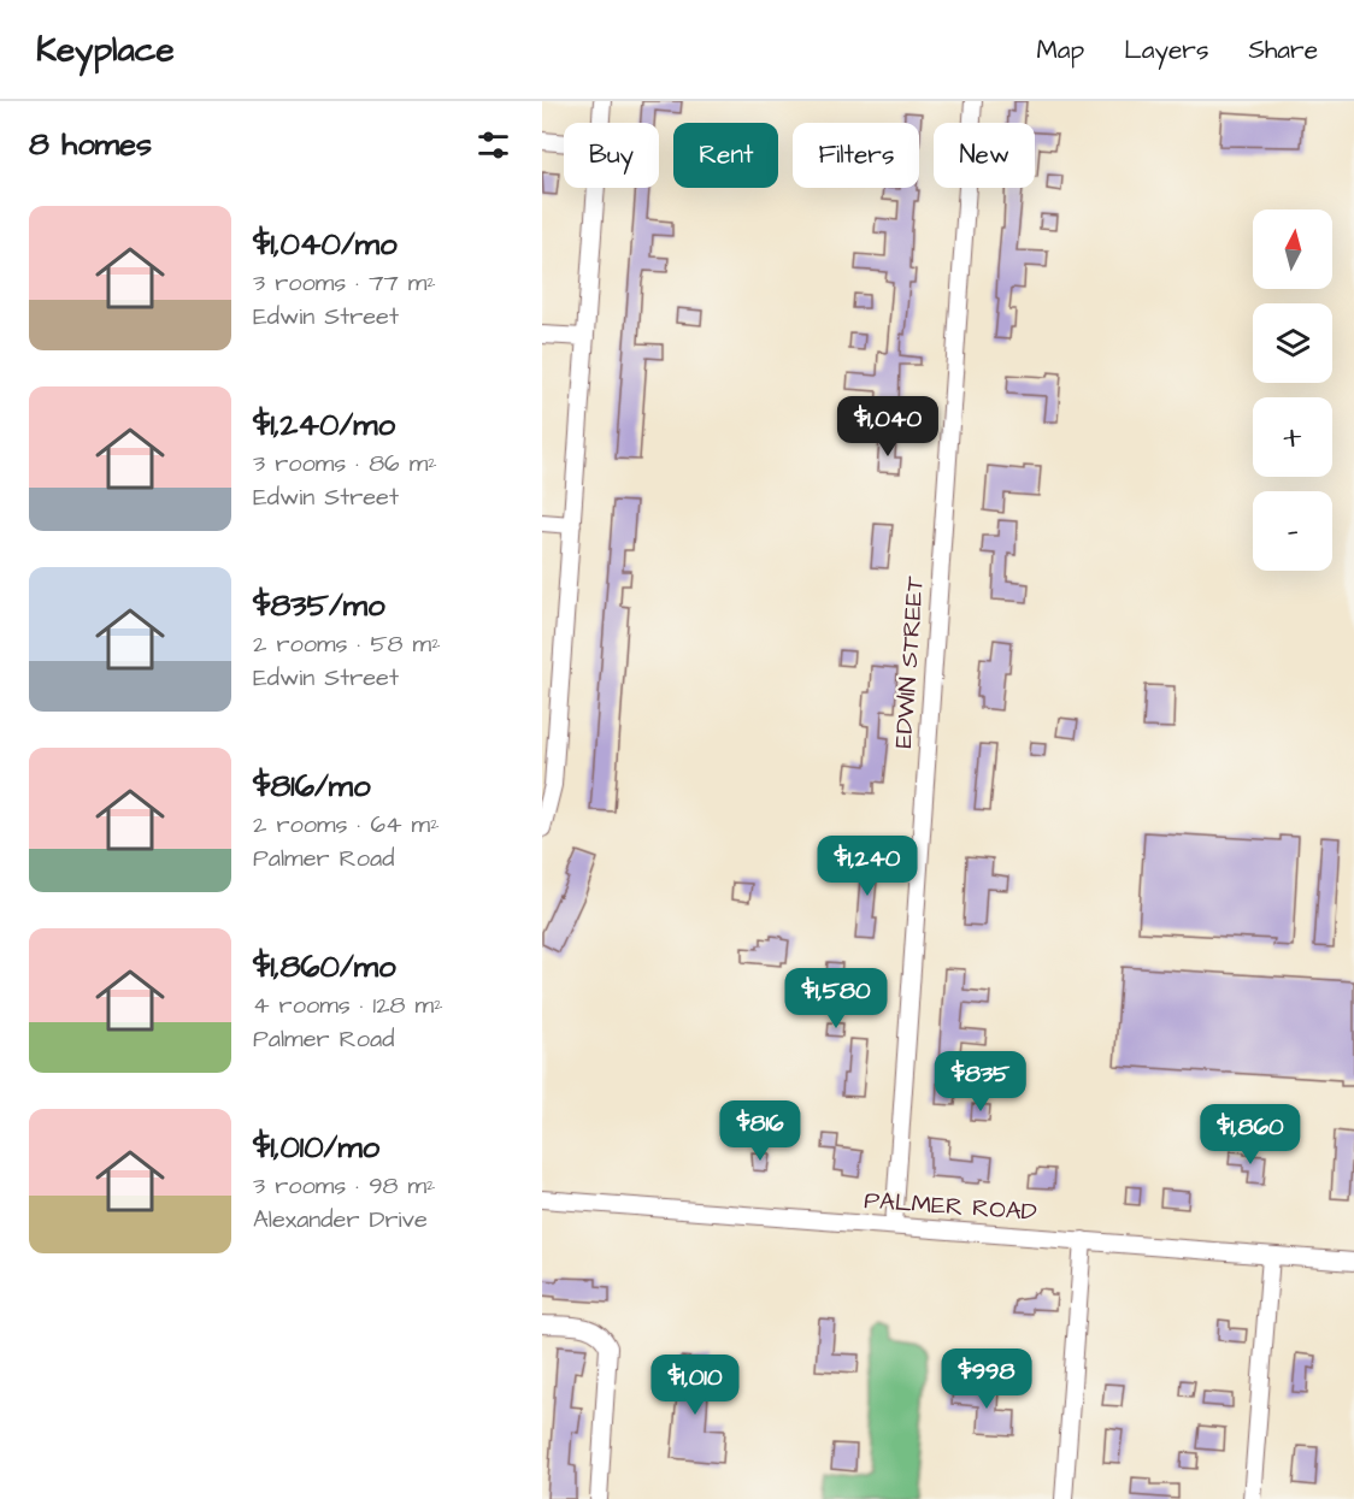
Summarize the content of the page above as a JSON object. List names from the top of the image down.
{
  "streets": {
    "street": ["EDWIN STREET", "PALMER ROAD"]
  },
  "crossings": [
    ["EDWIN STREET", "PALMER ROAD"]
  ],
  "north": "top",
  "page": {
    "header": "Keyplace",
    "nav": ["Map", "Layers", "Share"],
    "heading": "8 homes",
    "chip": [
      "Buy",
      "Rent",
      "Filters",
      "New"
    ],
    "list": [
      {
        "name": "$1,040/mo",
        "note": "3 rooms · 77 m² · Edwin Street"
      },
      {
        "name": "$1,240/mo",
        "note": "3 rooms · 86 m² · Edwin Street"
      },
      {
        "name": "$835/mo",
        "note": "2 rooms · 58 m² · Edwin Street"
      },
      {
        "name": "$816/mo",
        "note": "2 rooms · 64 m² · Palmer Road"
      },
      {
        "name": "$1,860/mo",
        "note": "4 rooms · 128 m² · Palmer Road"
      },
      {
        "name": "$1,010/mo",
        "note": "3 rooms · 98 m² · Alexander Drive"
      }
    ],
    "map_buttons": ["+", "−"],
    "price": [
      "$1,040",
      "$1,240",
      "$1,580",
      "$835",
      "$816",
      "$1,860",
      "$998",
      "$1,010"
    ]
  }
}
